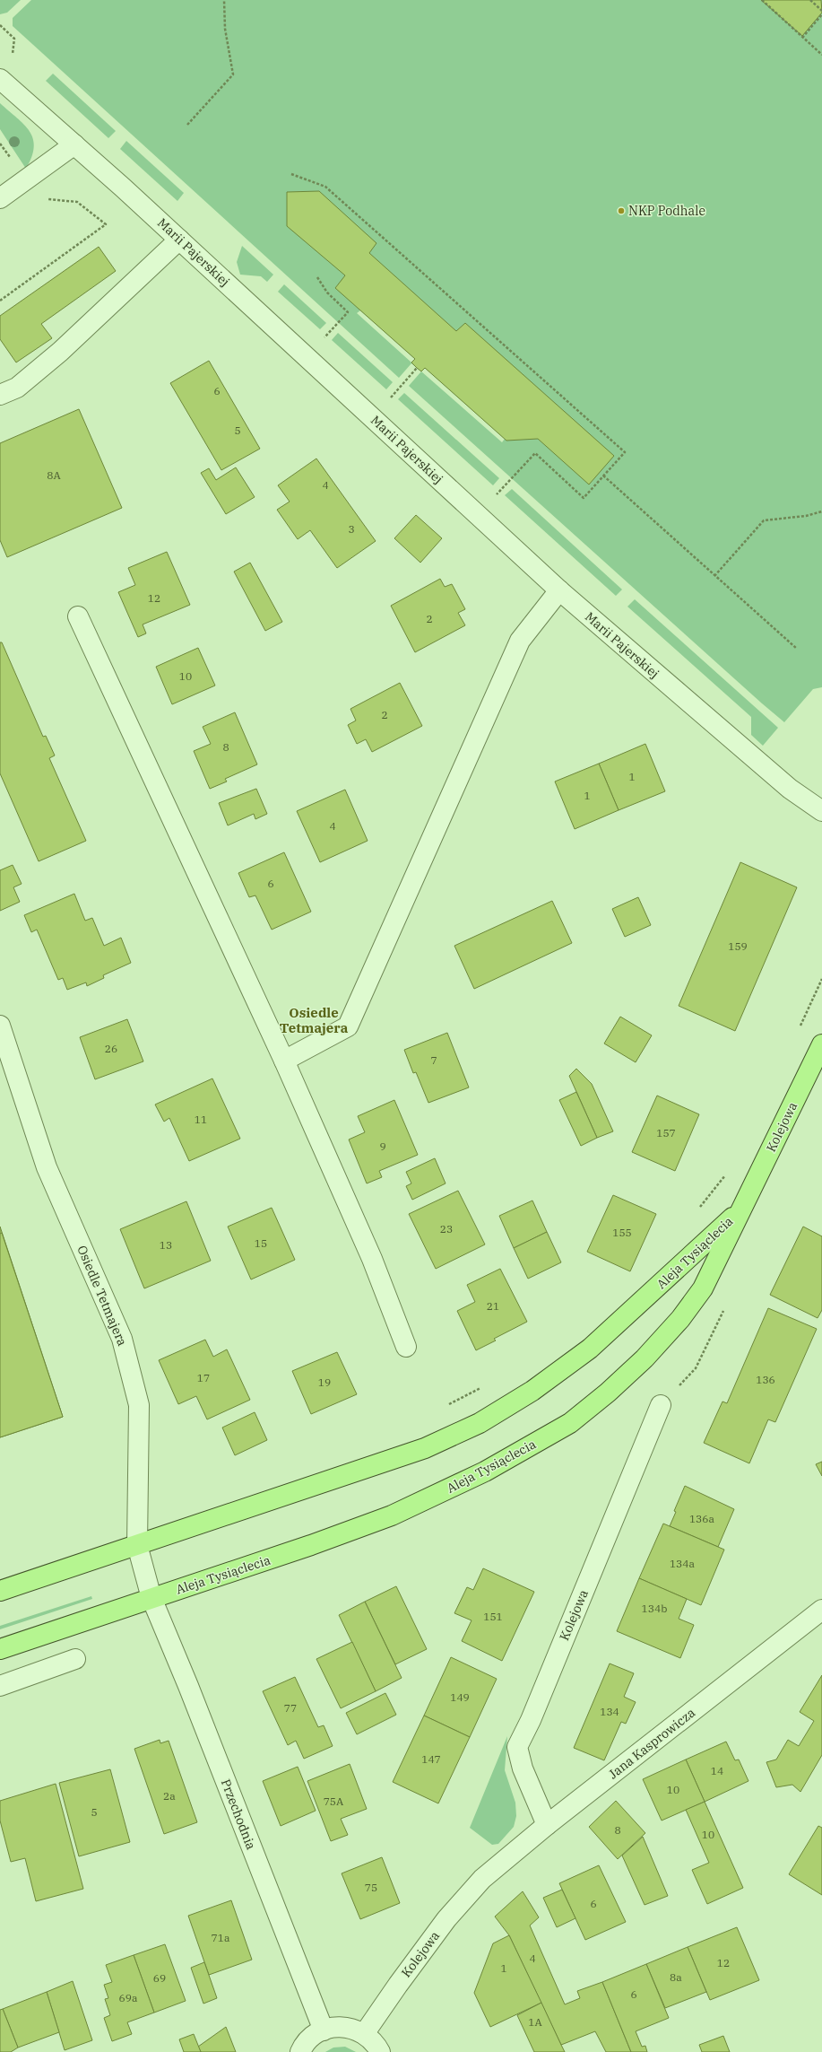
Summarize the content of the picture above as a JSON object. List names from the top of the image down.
{
  "streets": {
    "main road": ["Kolejowa", "Aleja Tysiąclecia"],
    "street": [
      "Marii Pajerskiej",
      "Osiedle Tetmajera",
      "Jana Kasprowicza",
      "Przechodnia"
    ]
  },
  "crossings": [
    ["Kolejowa", "Aleja Tysiąclecia"],
    ["Kolejowa", "Jana Kasprowicza"],
    ["Aleja Tysiąclecia", "Osiedle Tetmajera"],
    ["Aleja Tysiąclecia", "Przechodnia"],
    ["Osiedle Tetmajera", "Przechodnia"]
  ],
  "districts": ["Osiedle Tetmajera"],
  "places": ["NKP Podhale"],
  "house_numbers": [
    "6",
    "5",
    "8A",
    "4",
    "3",
    "12",
    "2",
    "10",
    "2",
    "8",
    "1",
    "1",
    "4",
    "6",
    "159",
    "26",
    "7",
    "11",
    "157",
    "9",
    "23",
    "155",
    "15",
    "13",
    "21",
    "17",
    "136",
    "19",
    "136a",
    "134a",
    "134b",
    "151",
    "149",
    "77",
    "134",
    "147",
    "14",
    "10",
    "2a",
    "75A",
    "5",
    "8",
    "10",
    "75",
    "6",
    "71a",
    "4",
    "12",
    "1",
    "8a",
    "69",
    "6",
    "69a",
    "1A"
  ]
}
